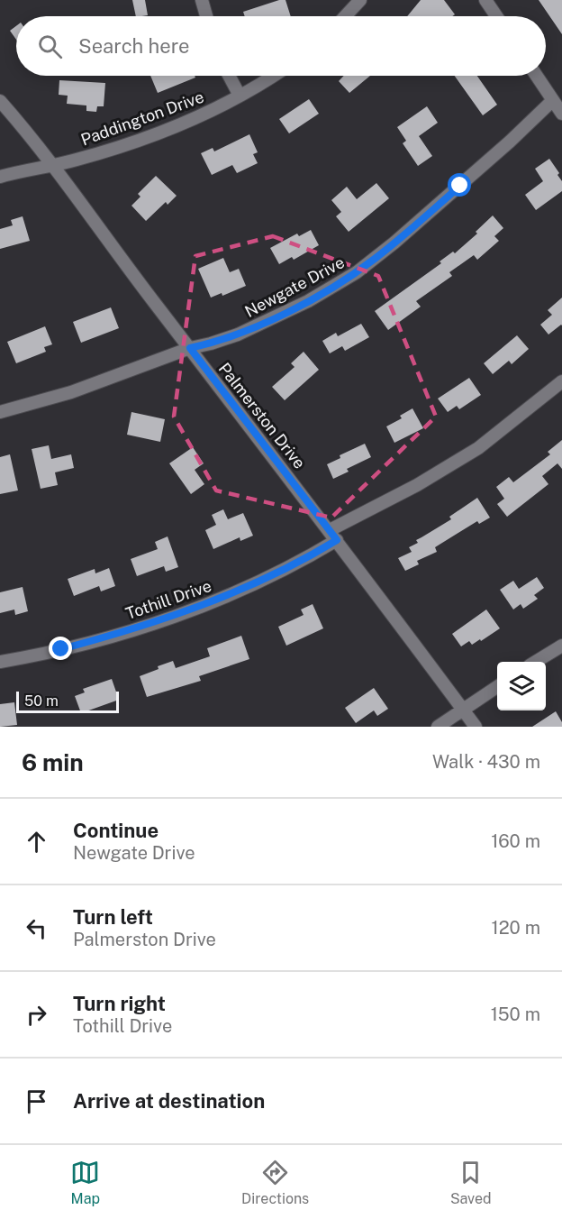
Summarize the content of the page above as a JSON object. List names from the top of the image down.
{
  "streets": {
    "street": [
      "Paddington Drive",
      "Newgate Drive",
      "Palmerston Drive",
      "Tothill Drive"
    ]
  },
  "crossings": [
    ["Paddington Drive", "Palmerston Drive"],
    ["Newgate Drive", "Palmerston Drive"],
    ["Palmerston Drive", "Tothill Drive"]
  ],
  "scale_bar": "50 m",
  "page": {
    "search": "Search here",
    "scale": "50 m",
    "heading": ["6 min", "Walk · 430 m"],
    "list": [
      ["Continue", "Newgate Drive", "160 m"],
      ["Turn left", "Palmerston Drive", "120 m"],
      ["Turn right", "Tothill Drive", "150 m"],
      "Arrive at destination"
    ],
    "nav": ["Map", "Directions", "Saved"]
  }
}
